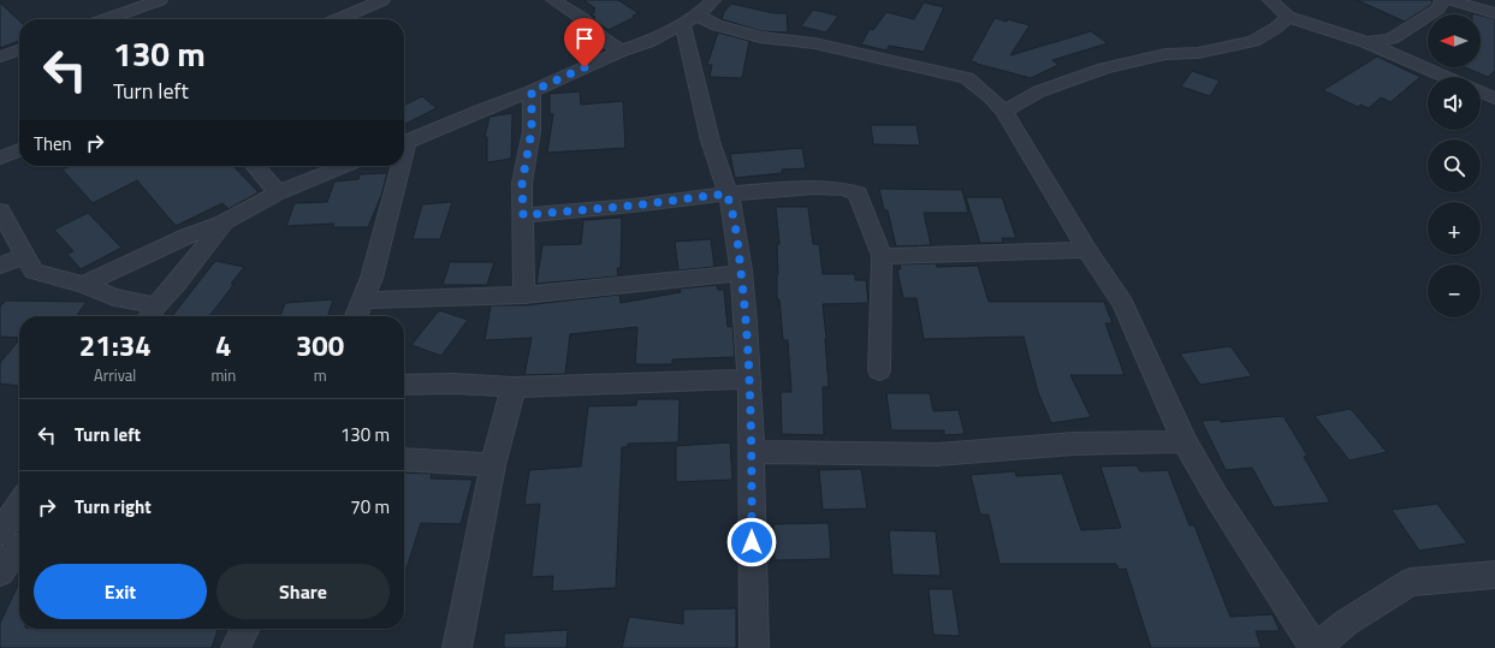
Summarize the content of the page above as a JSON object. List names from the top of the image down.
{
  "north": "left",
  "page": {
    "map_buttons": ["+", "−"],
    "turn": ["130 m", "Turn left"],
    "then": "Then",
    "eta": [
      "21:34",
      "Arrival",
      "4",
      "min",
      "300",
      "m"
    ],
    "list": [
      {
        "name": "Turn left",
        "value": "130 m"
      },
      {
        "name": "Turn right",
        "value": "70 m"
      }
    ],
    "buttons": ["Exit", "Share"]
  }
}
